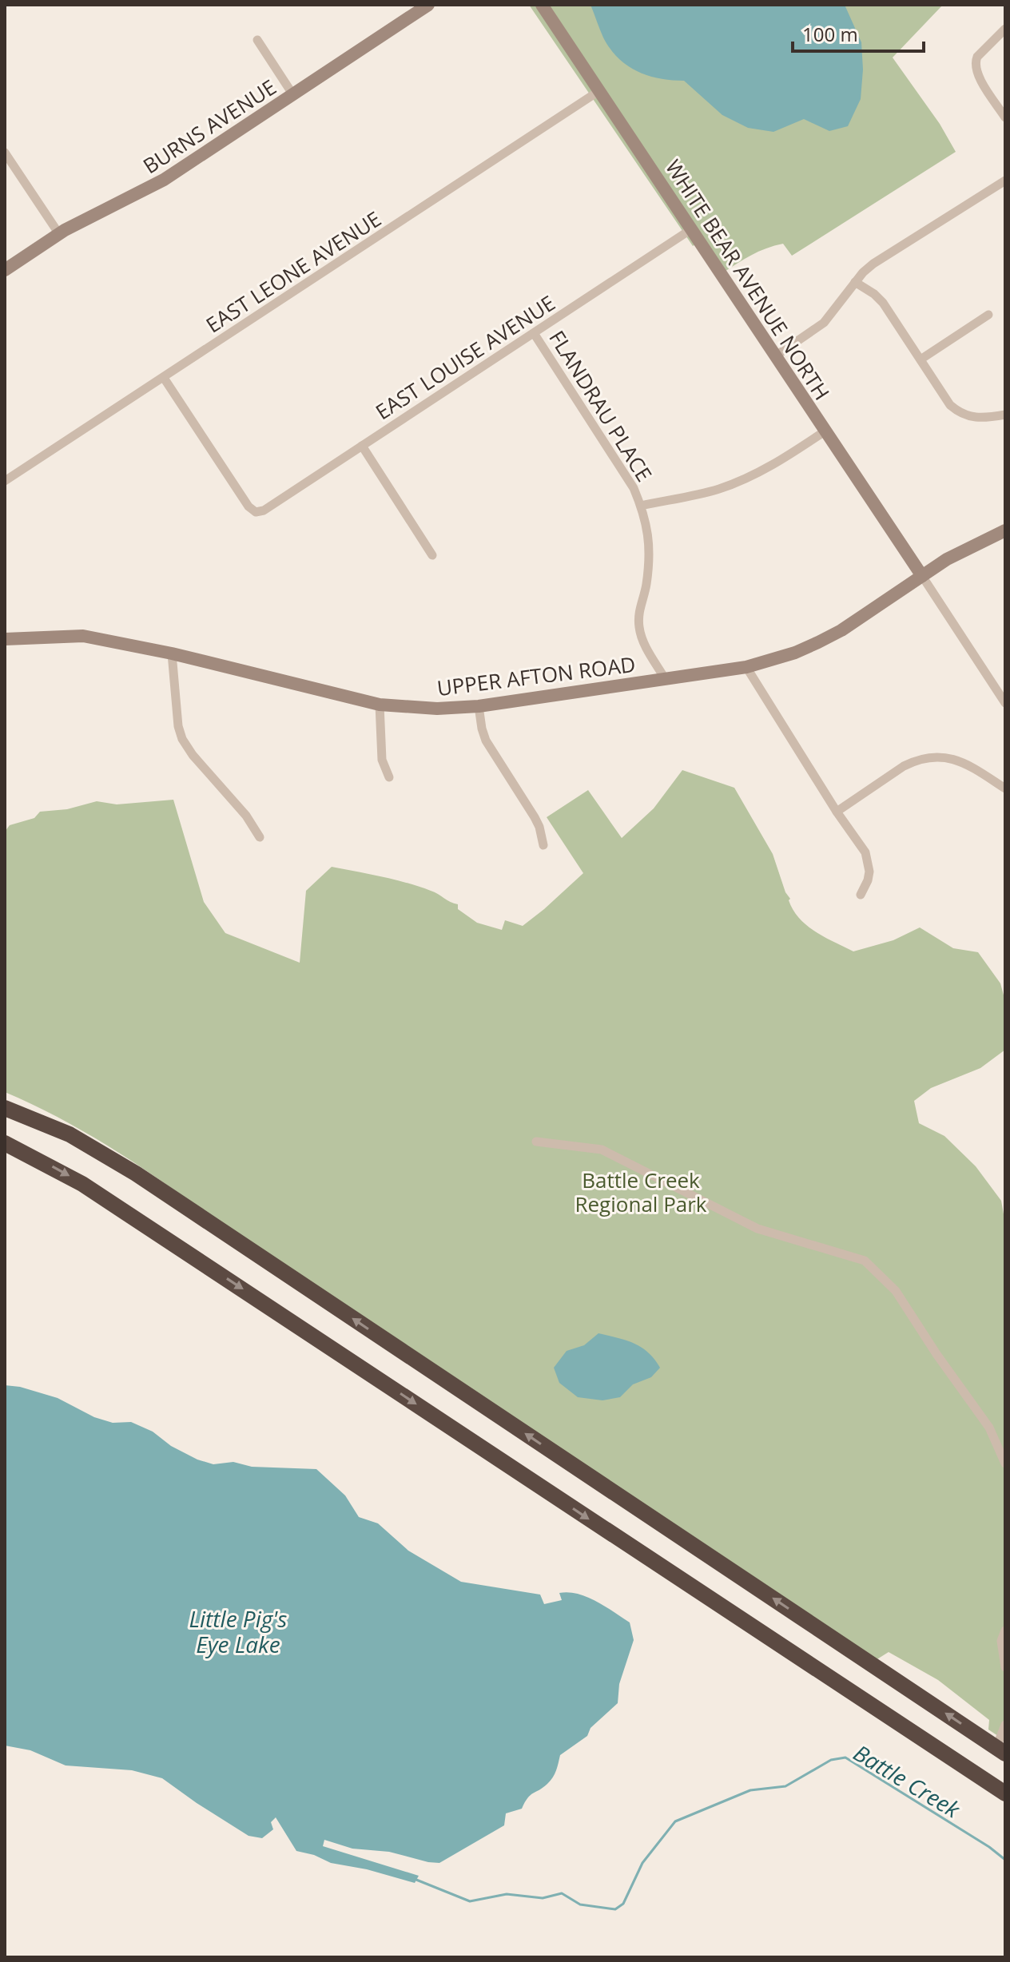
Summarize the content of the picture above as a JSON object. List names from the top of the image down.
{
  "streets": {
    "street": [
      "BURNS AVENUE",
      "EAST LEONE AVENUE",
      "WHITE BEAR AVENUE NORTH",
      "EAST LOUISE AVENUE",
      "FLANDRAU PLACE",
      "UPPER AFTON ROAD"
    ]
  },
  "crossings": [
    ["EAST LEONE AVENUE", "WHITE BEAR AVENUE NORTH"],
    ["EAST LEONE AVENUE", "EAST LOUISE AVENUE"],
    ["WHITE BEAR AVENUE NORTH", "EAST LOUISE AVENUE"],
    ["WHITE BEAR AVENUE NORTH", "UPPER AFTON ROAD"],
    ["EAST LOUISE AVENUE", "FLANDRAU PLACE"],
    ["FLANDRAU PLACE", "UPPER AFTON ROAD"]
  ],
  "water": ["Little Pig's Eye Lake", "Battle Creek"],
  "parks": ["Battle Creek Regional Park"],
  "scale_bar": "100 m"
}
